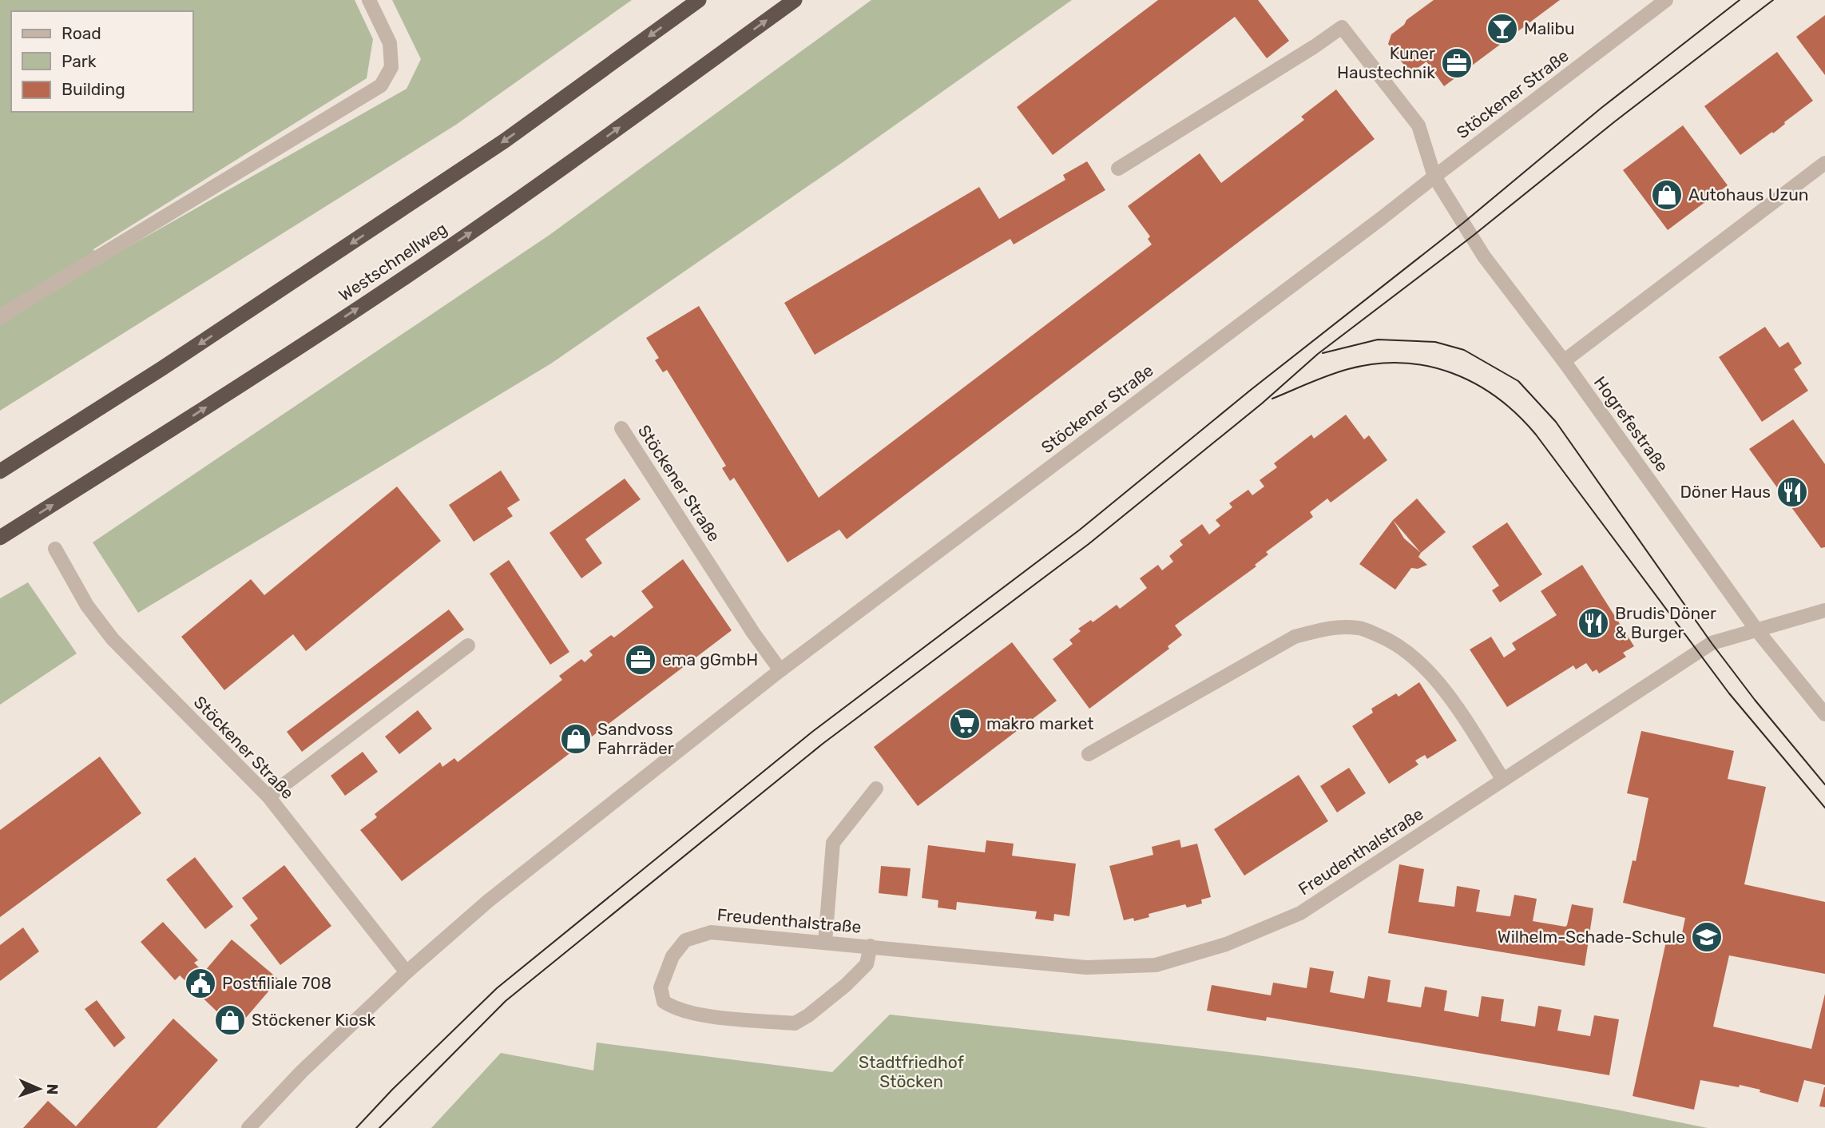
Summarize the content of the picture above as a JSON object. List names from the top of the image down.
{
  "streets": {
    "highway": ["Westschnellweg"],
    "street": ["Stöckener Straße", "Hogrefestraße", "Freudenthalstraße"]
  },
  "crossings": [
    ["Stöckener Straße", "Hogrefestraße"],
    ["Hogrefestraße", "Freudenthalstraße"]
  ],
  "parks": ["Stadtfriedhof Stöcken"],
  "places": {
    "bar": ["Malibu"],
    "office": ["Kuner Haustechnik", "ema gGmbH"],
    "shop": ["Autohaus Uzun", "Sandvoss Fahrräder", "Stöckener Kiosk"],
    "restaurant": ["Döner Haus", "Brudis Döner & Burger"],
    "supermarket": ["makro market"],
    "school or university": ["Wilhelm-Schade-Schule"],
    "public building": ["Postfiliale 708"]
  },
  "legend": ["Road", "Park", "Building"],
  "north": "right"
}
